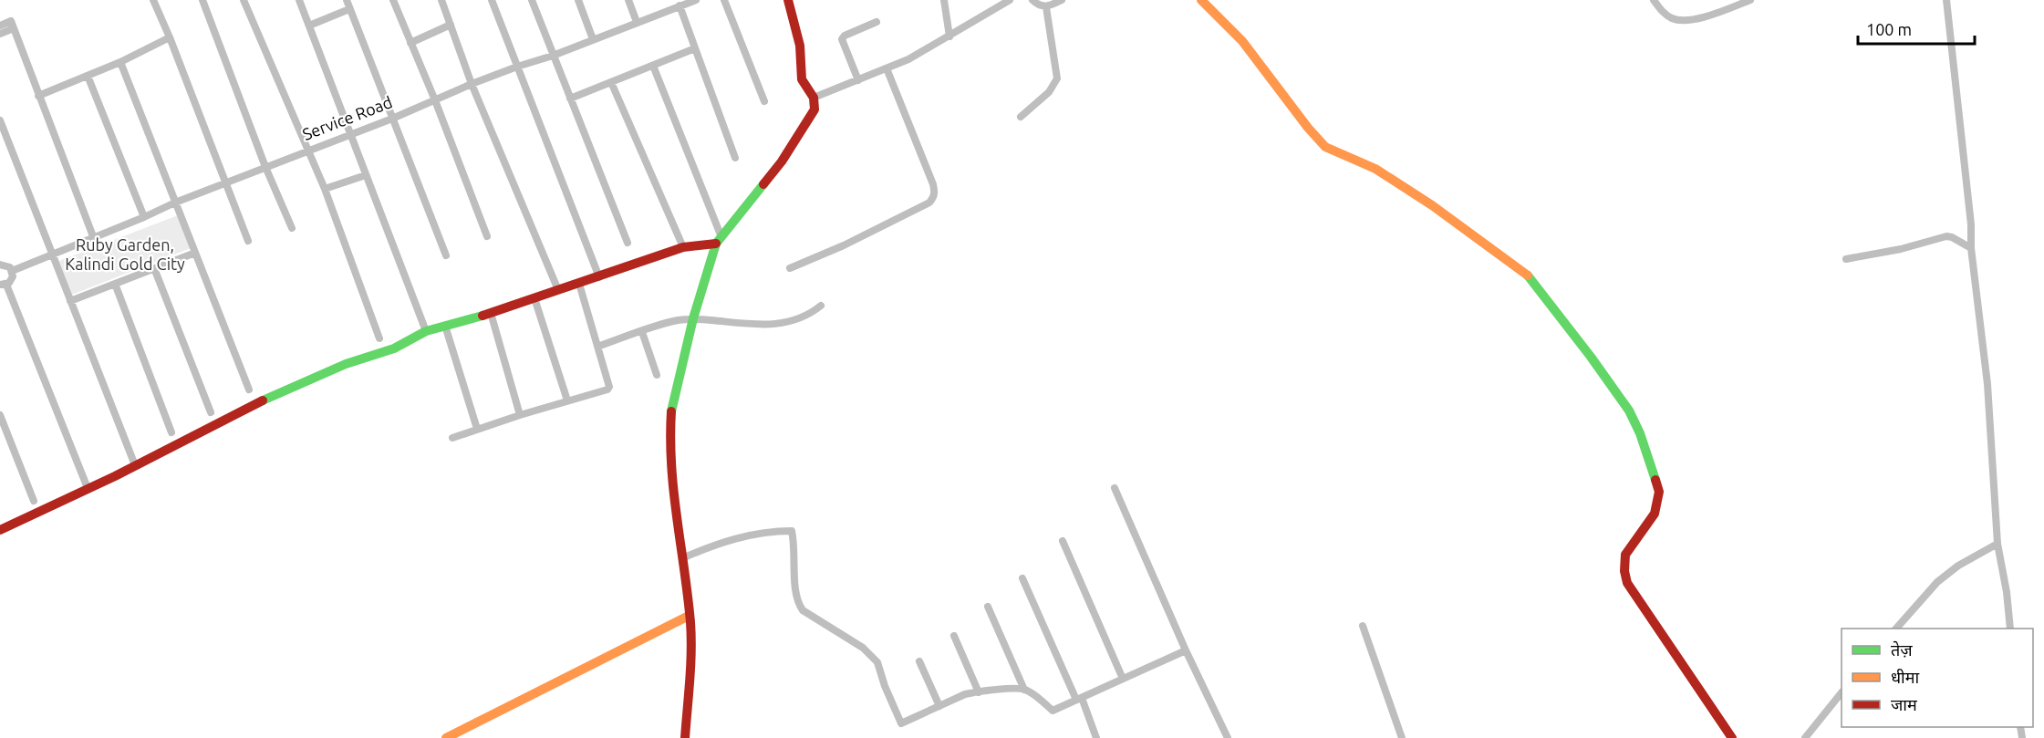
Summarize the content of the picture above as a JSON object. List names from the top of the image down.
{
  "streets": {
    "street": ["Service Road"]
  },
  "parks": ["Ruby Garden, Kalindi Gold City"],
  "legend": ["तेज़", "धीमा", "जाम"],
  "scale_bar": "100 m"
}
